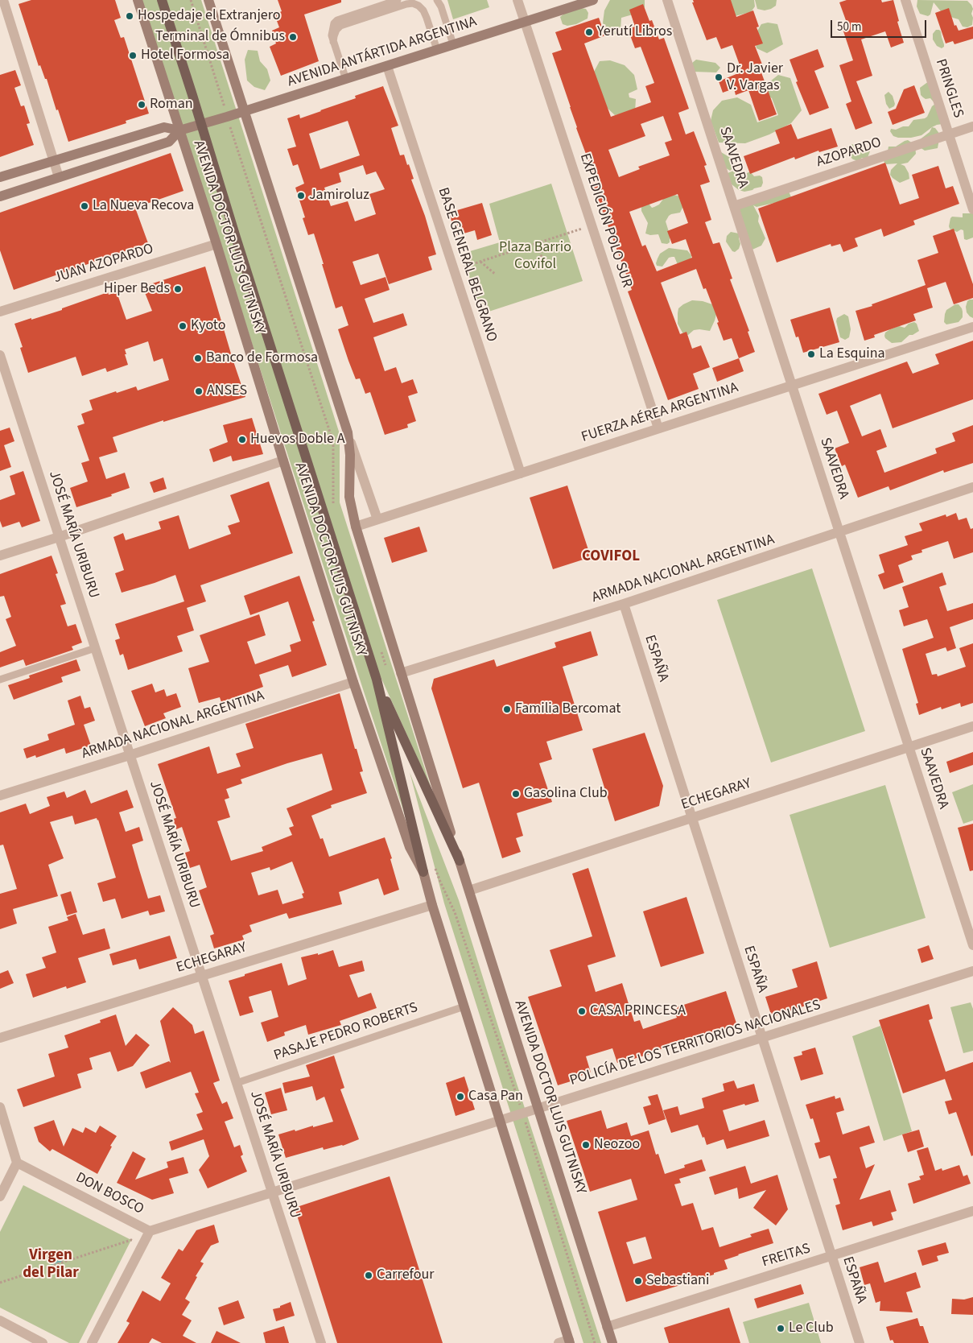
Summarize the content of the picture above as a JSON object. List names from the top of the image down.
{
  "streets": {
    "main road": ["AVENIDA ANTÁRTIDA ARGENTINA", "AVENIDA DOCTOR LUIS GUTNISKY"],
    "street": [
      "PRINGLES",
      "AZOPARDO",
      "SAAVEDRA",
      "EXPEDICIÓN POLO SUR",
      "JUAN AZOPARDO",
      "BASE GENERAL BELGRANO",
      "FUERZA AÉREA ARGENTINA",
      "JOSÉ MARÍA URIBURU",
      "ARMADA NACIONAL ARGENTINA",
      "ESPAÑA",
      "ECHEGARAY",
      "POLICÍA DE LOS TERRITORIOS NACIONALES",
      "DON BOSCO",
      "FREITAS"
    ],
    "lane": ["PASAJE PEDRO ROBERTS"]
  },
  "crossings": [
    ["AVENIDA ANTÁRTIDA ARGENTINA", "EXPEDICIÓN POLO SUR"],
    ["AVENIDA ANTÁRTIDA ARGENTINA", "AVENIDA DOCTOR LUIS GUTNISKY"],
    ["AVENIDA ANTÁRTIDA ARGENTINA", "BASE GENERAL BELGRANO"],
    ["PRINGLES", "AZOPARDO"],
    ["AZOPARDO", "SAAVEDRA"],
    ["SAAVEDRA", "FUERZA AÉREA ARGENTINA"],
    ["SAAVEDRA", "ARMADA NACIONAL ARGENTINA"],
    ["SAAVEDRA", "ECHEGARAY"],
    ["EXPEDICIÓN POLO SUR", "FUERZA AÉREA ARGENTINA"],
    ["AVENIDA DOCTOR LUIS GUTNISKY", "JUAN AZOPARDO"],
    ["AVENIDA DOCTOR LUIS GUTNISKY", "FUERZA AÉREA ARGENTINA"],
    ["AVENIDA DOCTOR LUIS GUTNISKY", "ARMADA NACIONAL ARGENTINA"],
    ["AVENIDA DOCTOR LUIS GUTNISKY", "ECHEGARAY"],
    ["AVENIDA DOCTOR LUIS GUTNISKY", "PASAJE PEDRO ROBERTS"],
    ["AVENIDA DOCTOR LUIS GUTNISKY", "POLICÍA DE LOS TERRITORIOS NACIONALES"],
    ["AVENIDA DOCTOR LUIS GUTNISKY", "FREITAS"],
    ["BASE GENERAL BELGRANO", "FUERZA AÉREA ARGENTINA"],
    ["JOSÉ MARÍA URIBURU", "ARMADA NACIONAL ARGENTINA"],
    ["JOSÉ MARÍA URIBURU", "ECHEGARAY"],
    ["JOSÉ MARÍA URIBURU", "PASAJE PEDRO ROBERTS"],
    ["JOSÉ MARÍA URIBURU", "POLICÍA DE LOS TERRITORIOS NACIONALES"],
    ["ARMADA NACIONAL ARGENTINA", "ESPAÑA"],
    ["ESPAÑA", "ECHEGARAY"],
    ["ESPAÑA", "POLICÍA DE LOS TERRITORIOS NACIONALES"],
    ["ESPAÑA", "FREITAS"],
    ["POLICÍA DE LOS TERRITORIOS NACIONALES", "DON BOSCO"]
  ],
  "districts": ["COVIFOL", "Virgen del Pilar"],
  "parks": ["Plaza Barrio Covifol"],
  "places": [
    "Hospedaje el Extranjero",
    "Yerutí Libros",
    "Terminal de Ómnibus",
    "Hotel Formosa",
    "Dr. Javier V. Vargas",
    "Roman",
    "Jamiroluz",
    "La Nueva Recova",
    "Hiper Beds",
    "Kyoto",
    "La Esquina",
    "Banco de Formosa",
    "ANSES",
    "Huevos Doble A",
    "Familia Bercomat",
    "Gasolina Club",
    "CASA PRINCESA",
    "Casa Pan",
    "Neozoo",
    "Carrefour",
    "Sebastiani",
    "Le Club"
  ],
  "scale_bar": "50 m"
}
